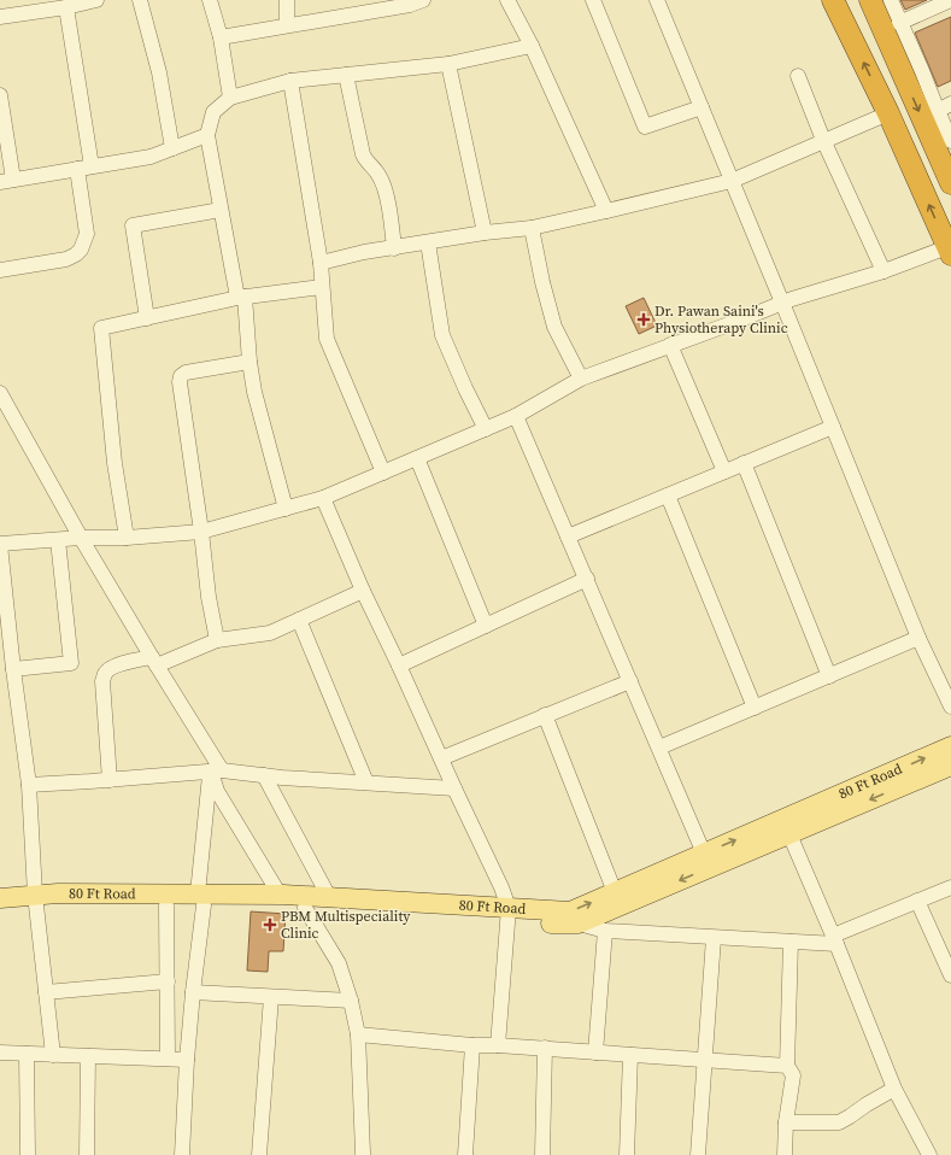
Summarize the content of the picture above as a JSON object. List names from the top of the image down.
{
  "streets": {
    "main road": ["80 Ft Road"]
  },
  "places": {
    "health": ["Dr. Pawan Saini's Physiotherapy Clinic", "PBM Multispeciality Clinic"]
  }
}
